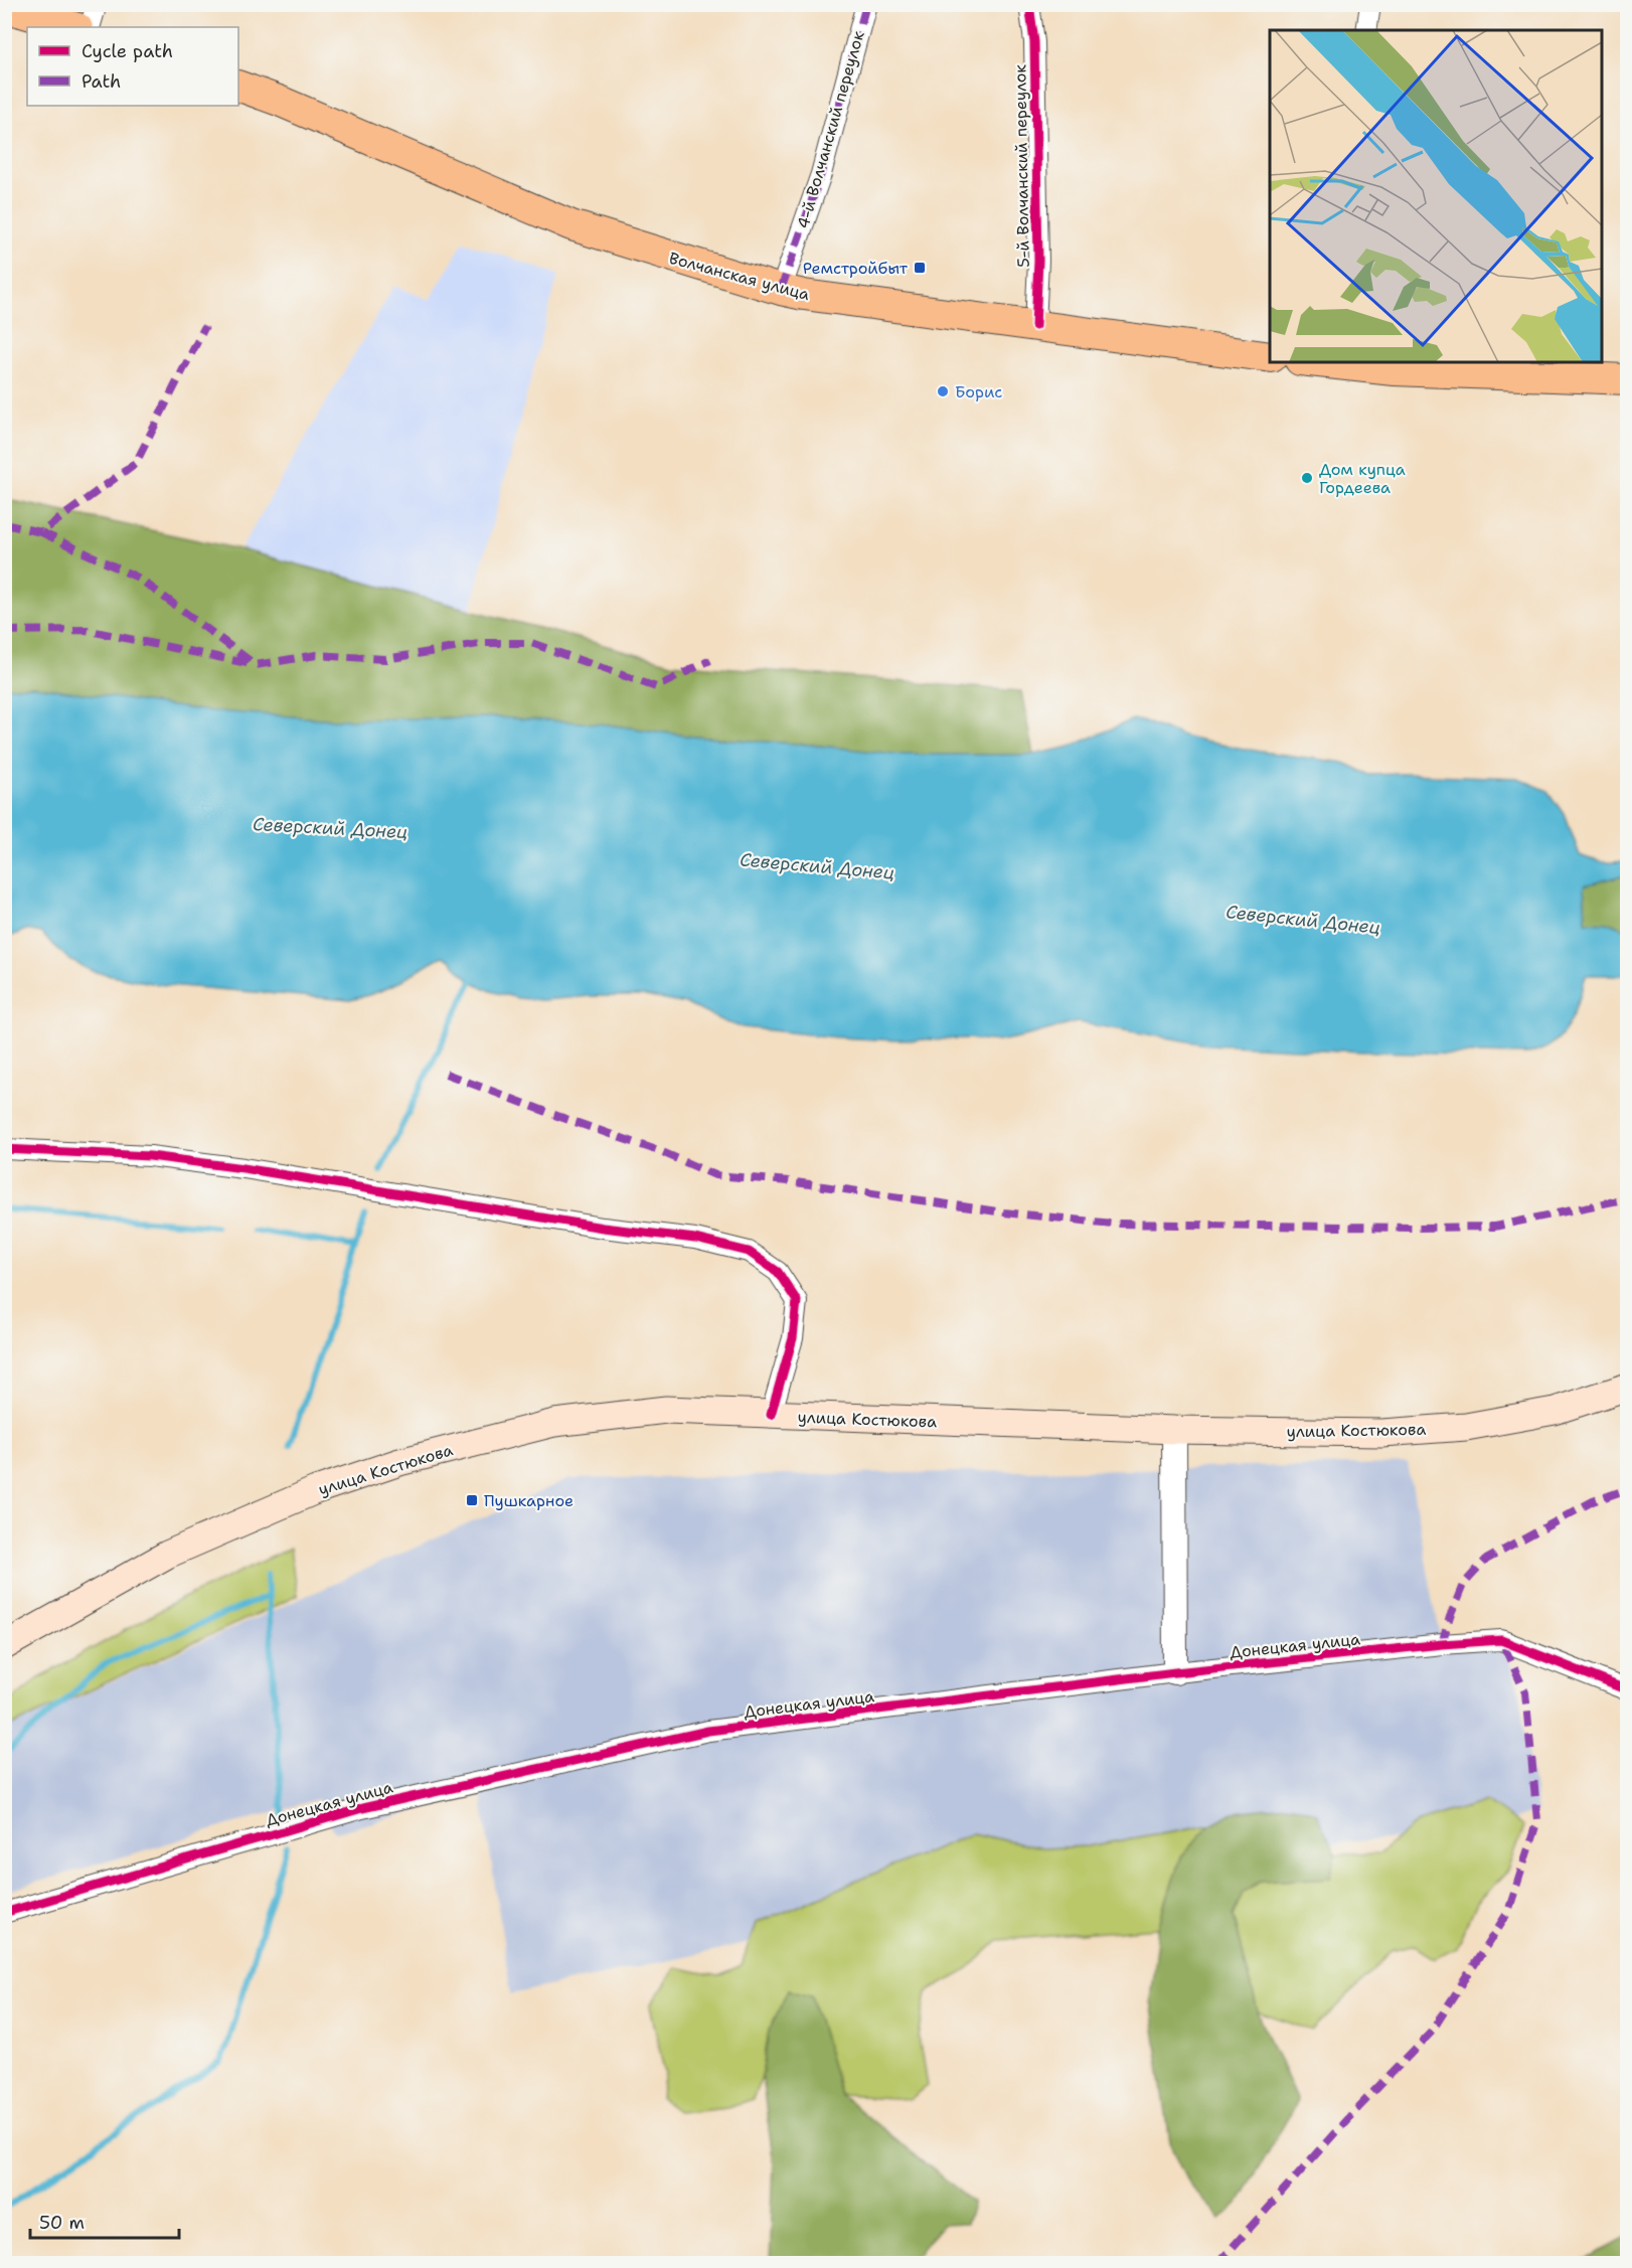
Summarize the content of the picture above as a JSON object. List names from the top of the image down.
{
  "streets": {
    "main road": ["Волчанская улица", "улица Костюкова"],
    "street": ["4-й Волчанский переулок", "5-й Волчанский переулок", "Донецкая улица"]
  },
  "crossings": [
    ["4-й Волчанский переулок", "Волчанская улица"],
    ["5-й Волчанский переулок", "Волчанская улица"]
  ],
  "water": ["Северский Донец"],
  "places": {
    "transit": ["Ремстройбыт", "Пушкарное"],
    "other": ["Борис", "Дом купца Гордеева"]
  },
  "legend": ["Cycle path", "Path"],
  "scale_bar": "50 m"
}
